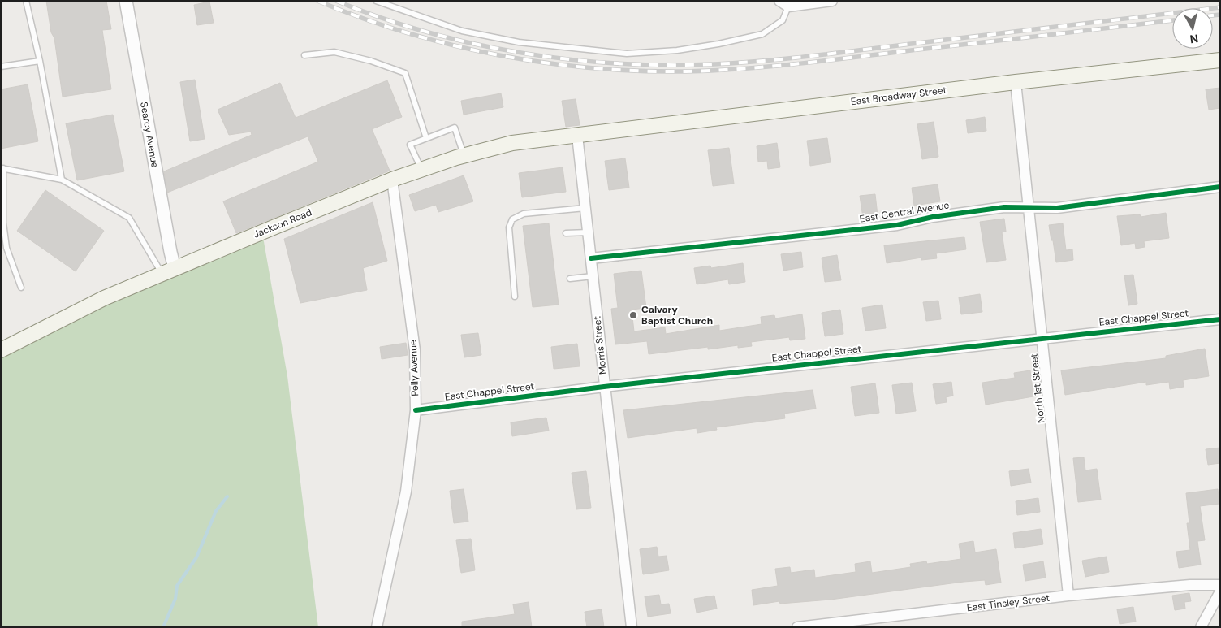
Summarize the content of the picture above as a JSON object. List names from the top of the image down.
{
  "streets": {
    "main road": ["East Broadway Street", "Jackson Road"],
    "street": [
      "Searcy Avenue",
      "East Central Avenue",
      "East Chappel Street",
      "Morris Street",
      "Pelly Avenue",
      "North 1st Street",
      "East Tinsley Street"
    ]
  },
  "crossings": [
    ["East Broadway Street", "Jackson Road"],
    ["East Broadway Street", "Morris Street"],
    ["East Broadway Street", "North 1st Street"],
    ["Searcy Avenue", "Jackson Road"],
    ["East Central Avenue", "Morris Street"],
    ["East Central Avenue", "North 1st Street"],
    ["Jackson Road", "Morris Street"],
    ["Jackson Road", "Pelly Avenue"],
    ["East Chappel Street", "Morris Street"],
    ["East Chappel Street", "Pelly Avenue"],
    ["East Chappel Street", "North 1st Street"],
    ["North 1st Street", "East Tinsley Street"]
  ],
  "places": ["Calvary Baptist Church"],
  "north": "bottom"
}
